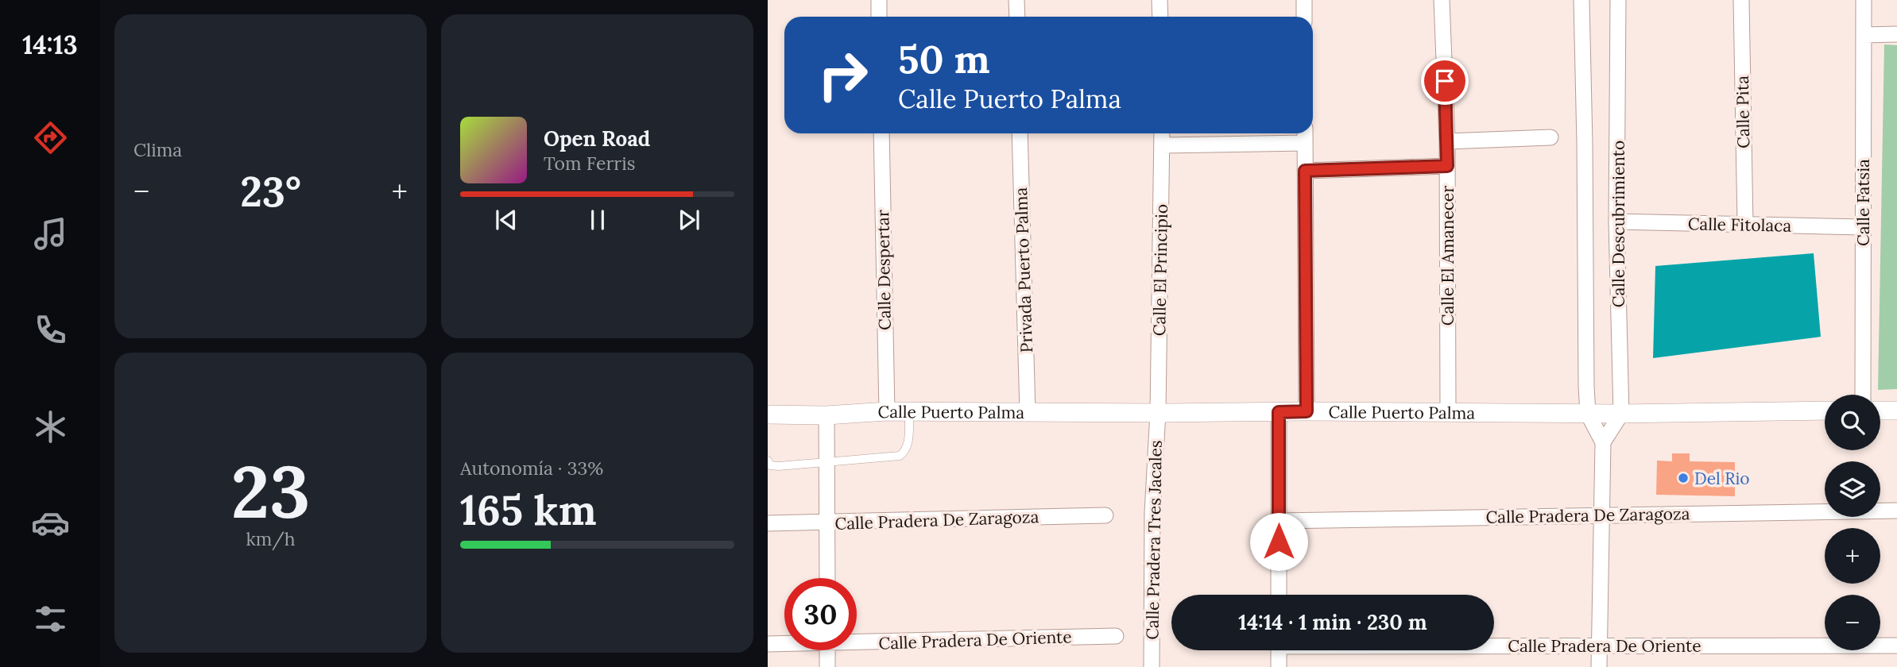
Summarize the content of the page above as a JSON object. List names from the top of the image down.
{
  "streets": {
    "street": [
      "Calle Pita",
      "Calle Fatsia",
      "Calle Descubrimiento",
      "Calle Fitolaca",
      "Calle El Amanecer",
      "Calle Despertar",
      "Privada Puerto Palma",
      "Calle El Principio",
      "Calle Puerto Palma",
      "Calle Pradera De Zaragoza",
      "Calle Pradera Tres Jacales",
      "Calle Pradera De Oriente"
    ]
  },
  "crossings": [
    ["Calle Pita", "Calle Fitolaca"],
    ["Calle Fatsia", "Calle Fitolaca"],
    ["Calle Descubrimiento", "Calle Fitolaca"],
    ["Calle Descubrimiento", "Calle Puerto Palma"],
    ["Calle Descubrimiento", "Calle Pradera De Zaragoza"],
    ["Calle Descubrimiento", "Calle Pradera De Oriente"],
    ["Calle El Amanecer", "Calle Puerto Palma"],
    ["Calle Despertar", "Calle Puerto Palma"],
    ["Privada Puerto Palma", "Calle Puerto Palma"],
    ["Calle El Principio", "Calle Puerto Palma"],
    ["Calle El Principio", "Calle Pradera Tres Jacales"],
    ["Calle Puerto Palma", "Calle Pradera Tres Jacales"]
  ],
  "places": ["Del Rio"],
  "page": {
    "tabs": "14:13",
    "tile": [
      "Clima",
      ["23", "km/h"],
      ["Autonomía · 33%", "165 km"]
    ],
    "turn": ["50 m", "Calle Puerto Palma"],
    "song": ["Open Road", "Tom Ferris"],
    "heat": ["−", "23°", "+"],
    "map_buttons": ["+", "−"],
    "limit": "30",
    "trip": "14:14 · 1 min · 230 m"
  }
}
